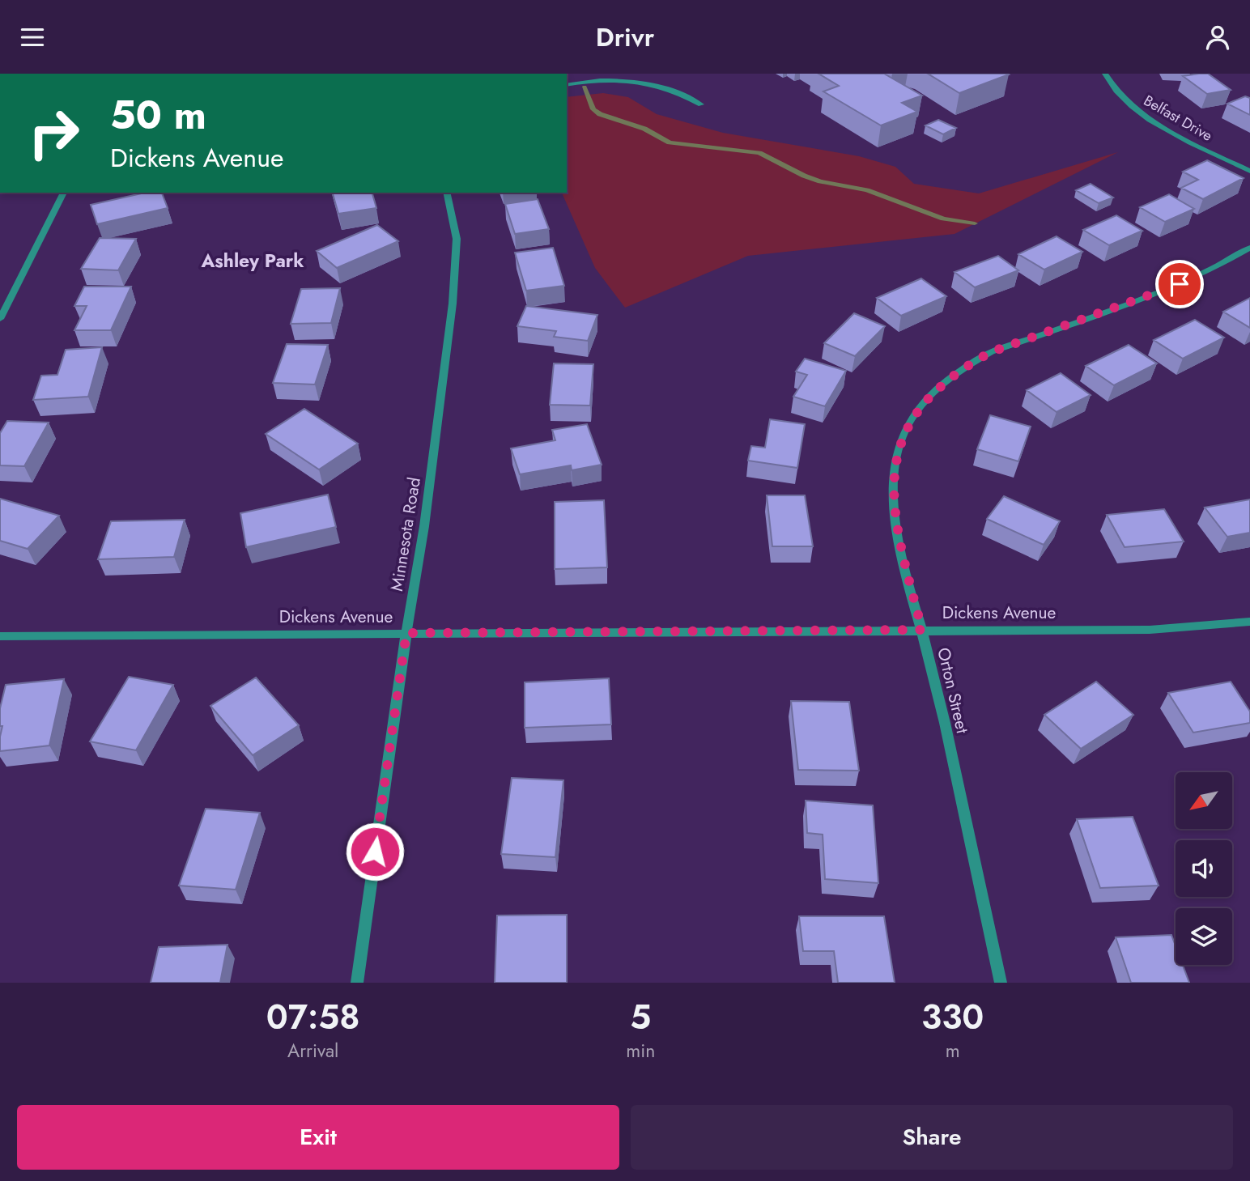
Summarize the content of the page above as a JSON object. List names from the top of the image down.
{
  "streets": {
    "street": [
      "Belfast Drive",
      "Minnesota Road",
      "Dickens Avenue",
      "Orton Street"
    ]
  },
  "crossings": [
    ["Minnesota Road", "Dickens Avenue"],
    ["Dickens Avenue", "Orton Street"]
  ],
  "districts": ["Ashley Park"],
  "north": "bottom left",
  "page": {
    "header": "Drivr",
    "turn": ["50 m", "Dickens Avenue"],
    "eta": [
      "07:58",
      "Arrival",
      "5",
      "min",
      "330",
      "m"
    ],
    "buttons": ["Exit", "Share"]
  }
}
